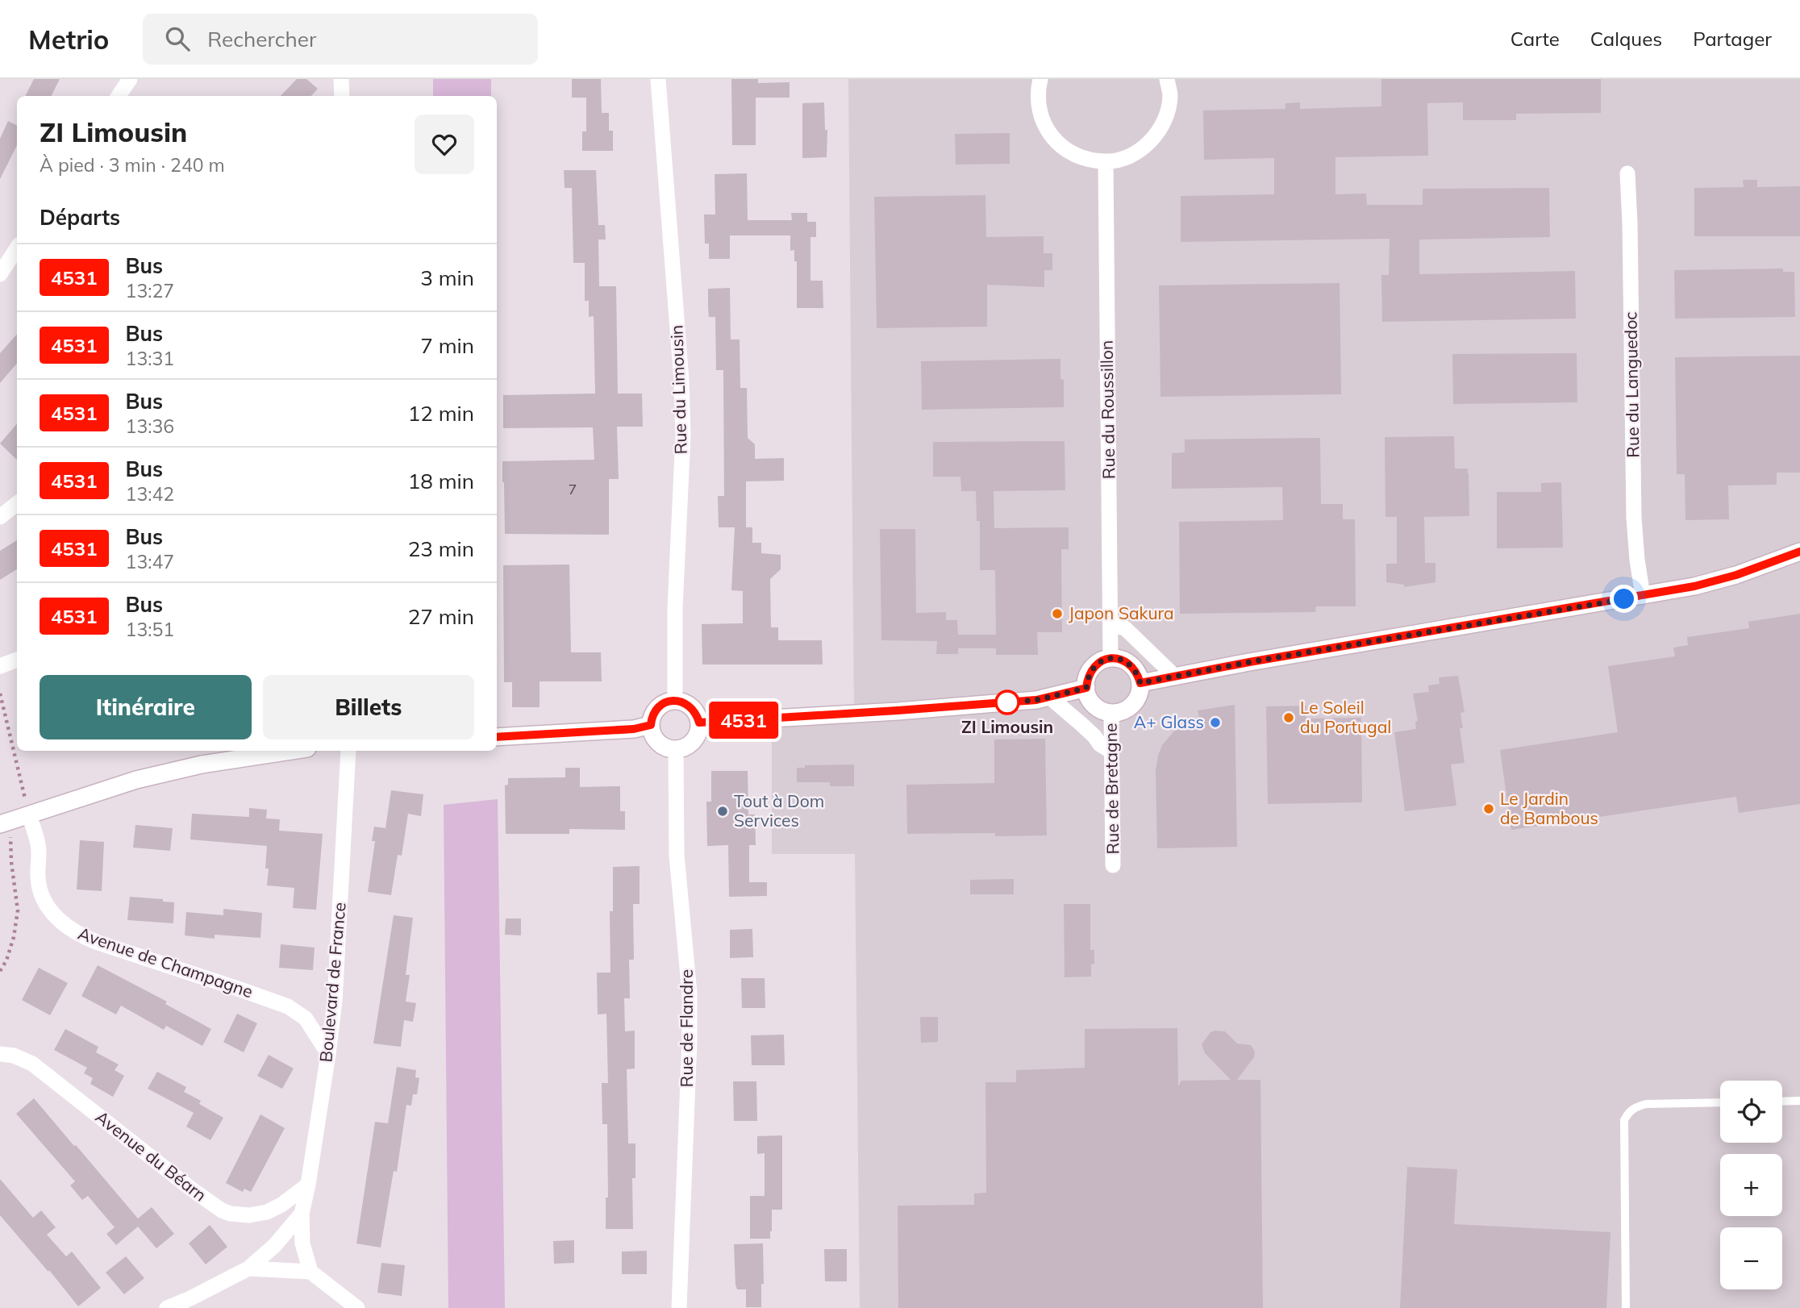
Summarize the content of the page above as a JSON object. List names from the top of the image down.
{
  "streets": {
    "street": [
      "Rue du Languedoc",
      "Rue du Limousin",
      "Rue du Roussillon",
      "Rue de Bretagne",
      "Avenue de Champagne",
      "Boulevard de France",
      "Rue de Flandre",
      "Avenue du Béarn"
    ]
  },
  "crossings": [
    ["Rue du Limousin", "Rue de Flandre"],
    ["Rue du Roussillon", "Rue de Bretagne"],
    ["Avenue de Champagne", "Boulevard de France"],
    ["Boulevard de France", "Avenue du Béarn"]
  ],
  "places": [
    "Japon Sakura",
    "ZI Limousin",
    "Le Soleil du Portugal",
    "A+ Glass",
    "Le Jardin de Bambous",
    "Tout à Dom Services"
  ],
  "lines": ["bus line 4531"],
  "house_numbers": ["7"],
  "page": {
    "header": "Metrio",
    "search": "Rechercher",
    "nav": ["Carte", "Calques", "Partager"],
    "on_map": "4531",
    "heading": [
      ["ZI Limousin", "À pied · 3 min · 240 m"],
      "Départs"
    ],
    "list": [
      {
        "mark": "4531",
        "name": "Bus",
        "note": "13:27",
        "value": "3 min"
      },
      {
        "mark": "4531",
        "name": "Bus",
        "note": "13:31",
        "value": "7 min"
      },
      {
        "mark": "4531",
        "name": "Bus",
        "note": "13:36",
        "value": "12 min"
      },
      {
        "mark": "4531",
        "name": "Bus",
        "note": "13:42",
        "value": "18 min"
      },
      {
        "mark": "4531",
        "name": "Bus",
        "note": "13:47",
        "value": "23 min"
      },
      {
        "mark": "4531",
        "name": "Bus",
        "note": "13:51",
        "value": "27 min"
      }
    ],
    "buttons": ["Itinéraire", "Billets"],
    "map_buttons": ["+", "−"]
  }
}
